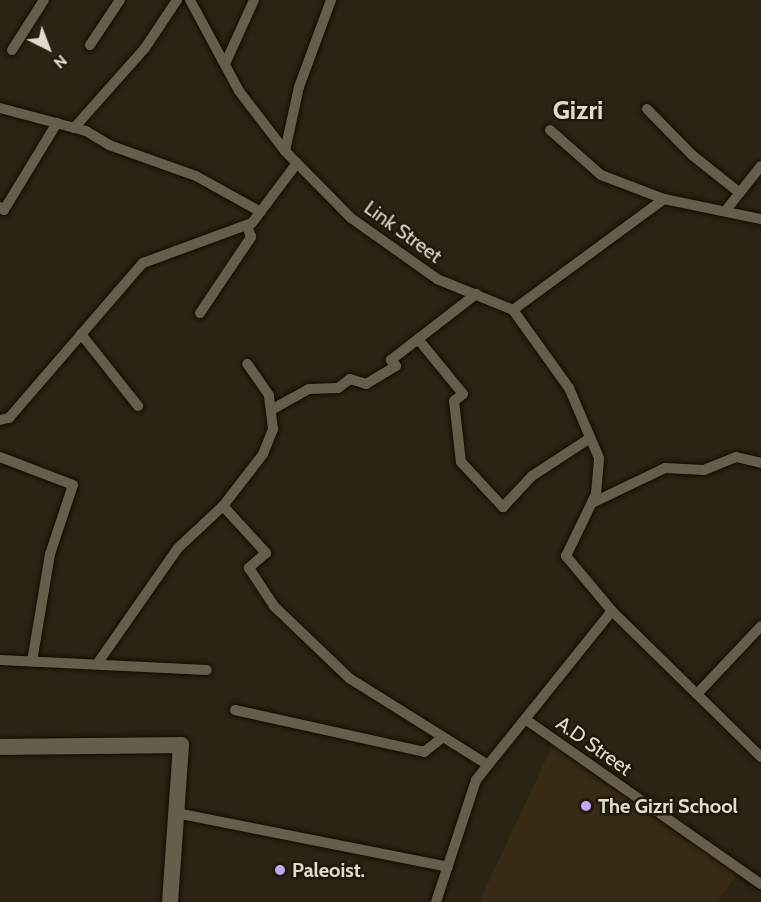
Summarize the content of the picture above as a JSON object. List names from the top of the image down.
{
  "streets": {
    "lane": ["Link Street", "A.D Street"]
  },
  "districts": ["Gizri"],
  "places": ["The Gizri School", "Paleoist."],
  "north": "bottom right"
}
